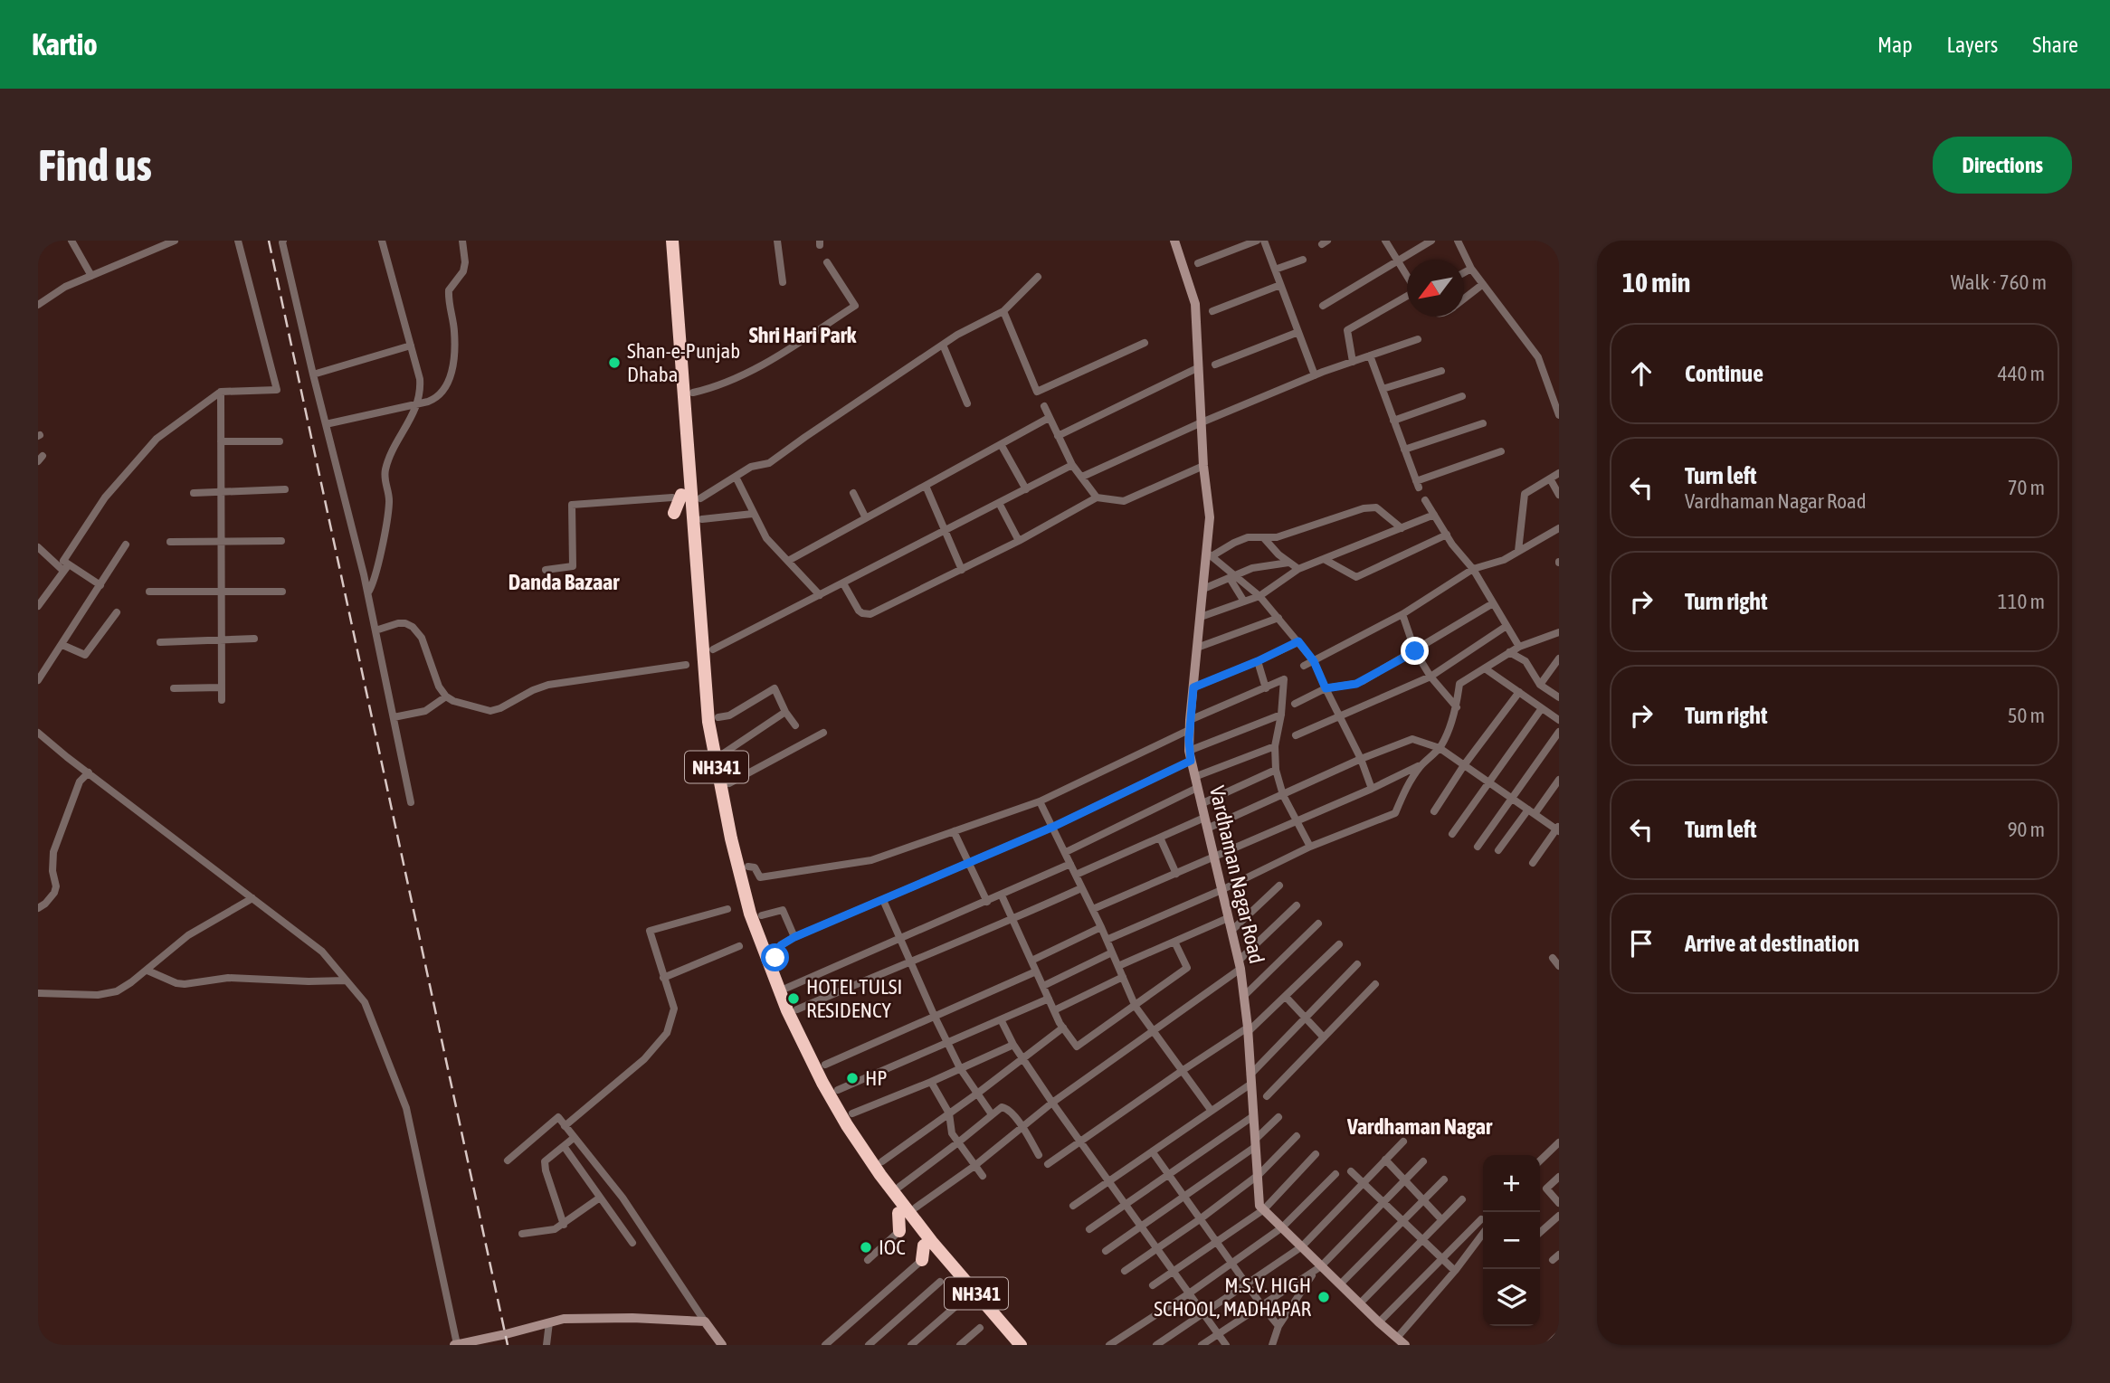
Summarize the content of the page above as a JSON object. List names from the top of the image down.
{
  "streets": {
    "highway": ["NH341"],
    "street": ["Vardhaman Nagar Road"]
  },
  "districts": ["Shri Hari Park", "Danda Bazaar", "Vardhaman Nagar"],
  "places": [
    "Shan-e-Punjab Dhaba",
    "HOTEL TULSI RESIDENCY",
    "HP",
    "IOC",
    "M.S.V. HIGH SCHOOL, MADHAPAR"
  ],
  "north": "bottom left",
  "page": {
    "header": "Kartio",
    "nav": ["Map", "Layers", "Share"],
    "buttons": "Directions",
    "title": "Find us",
    "heading": ["10 min", "Walk · 760 m"],
    "list": [
      ["Continue", "440 m"],
      ["Turn left", "Vardhaman Nagar Road", "70 m"],
      ["Turn right", "110 m"],
      ["Turn right", "50 m"],
      ["Turn left", "90 m"],
      "Arrive at destination"
    ],
    "map_buttons": ["+", "−"]
  }
}
